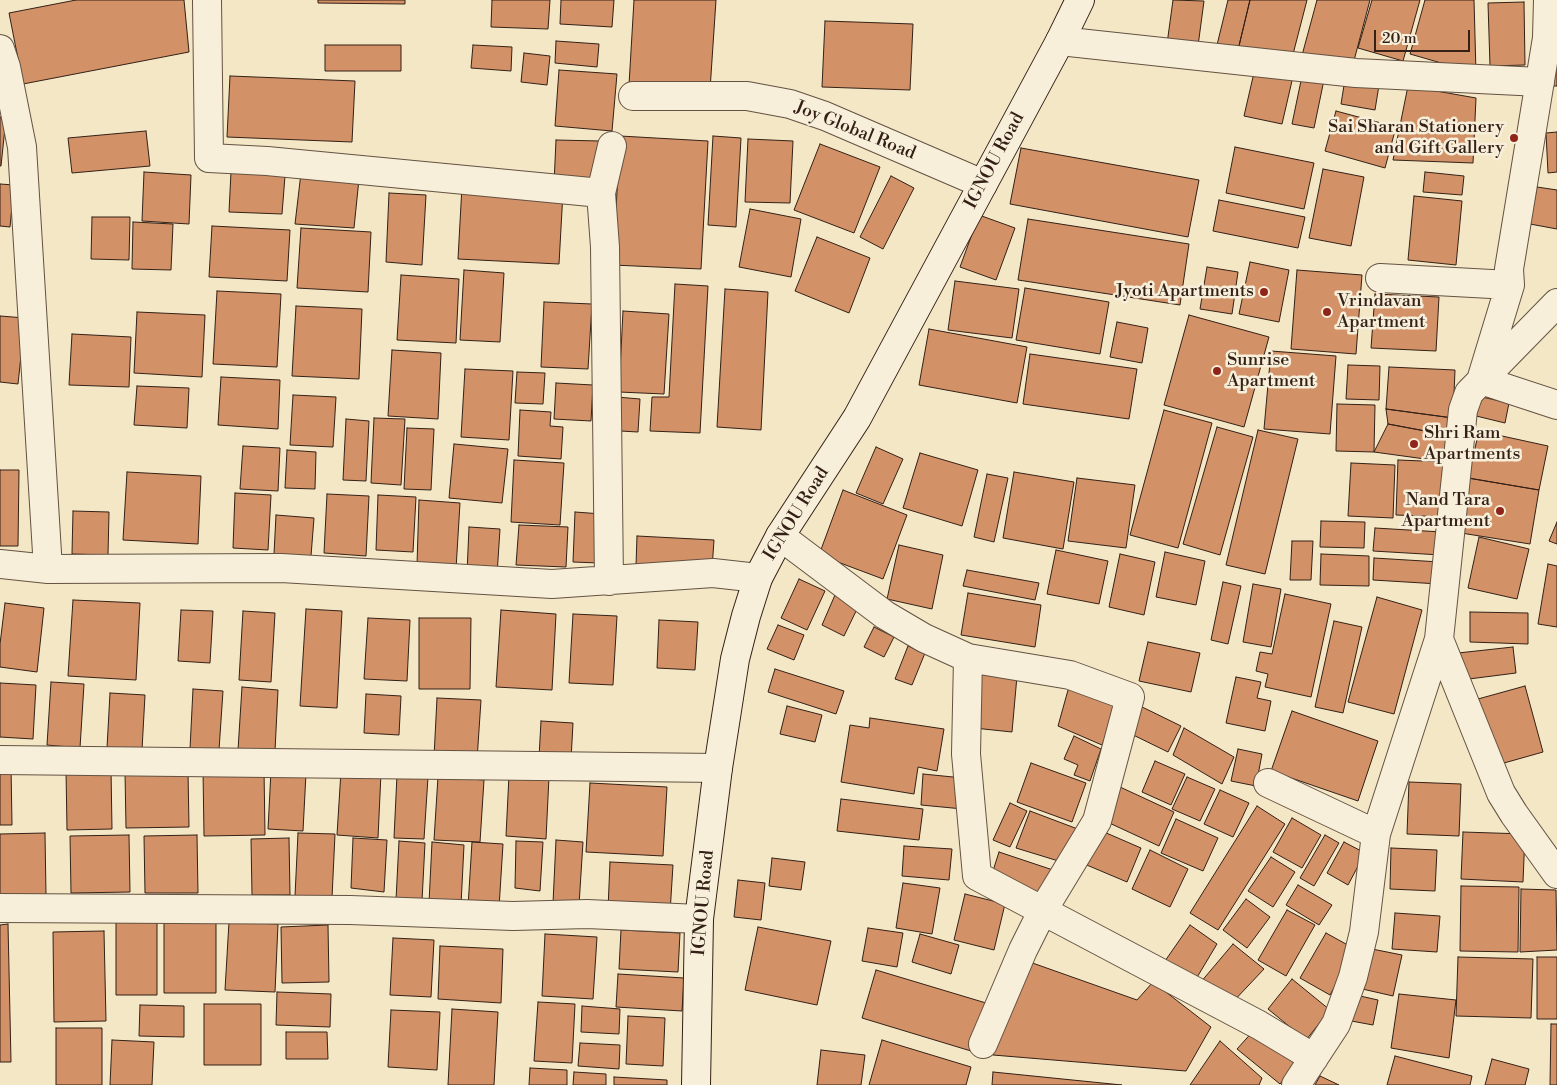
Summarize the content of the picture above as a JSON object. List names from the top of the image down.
{
  "streets": {
    "street": ["Joy Global Road", "IGNOU Road"]
  },
  "crossings": [
    ["Joy Global Road", "IGNOU Road"]
  ],
  "places": [
    "Sai Sharan Stationery and Gift Gallery",
    "Jyoti Apartments",
    "Vrindavan Apartment",
    "Sunrise Apartment",
    "Shri Ram Apartments",
    "Nand Tara Apartment"
  ],
  "scale_bar": "20 m"
}
